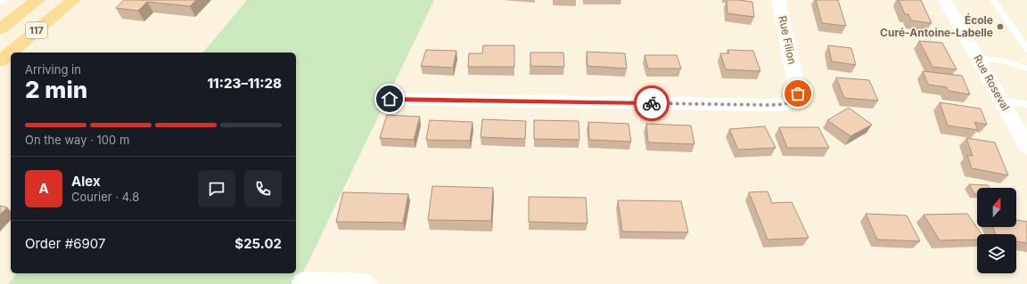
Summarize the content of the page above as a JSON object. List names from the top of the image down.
{
  "streets": {
    "main road": ["117"],
    "street": ["Rue Filion", "Rue Roseval"]
  },
  "places": ["École Curé-Antoine-Labelle"],
  "north": "top",
  "page": {
    "heading": ["2 min", "Arriving in", "11:23–11:28"],
    "panel": [
      "Alex",
      "Courier · 4.8",
      "Order #6907",
      "$25.02"
    ],
    "bar": "On the way · 100 m",
    "round": "A"
  }
}
